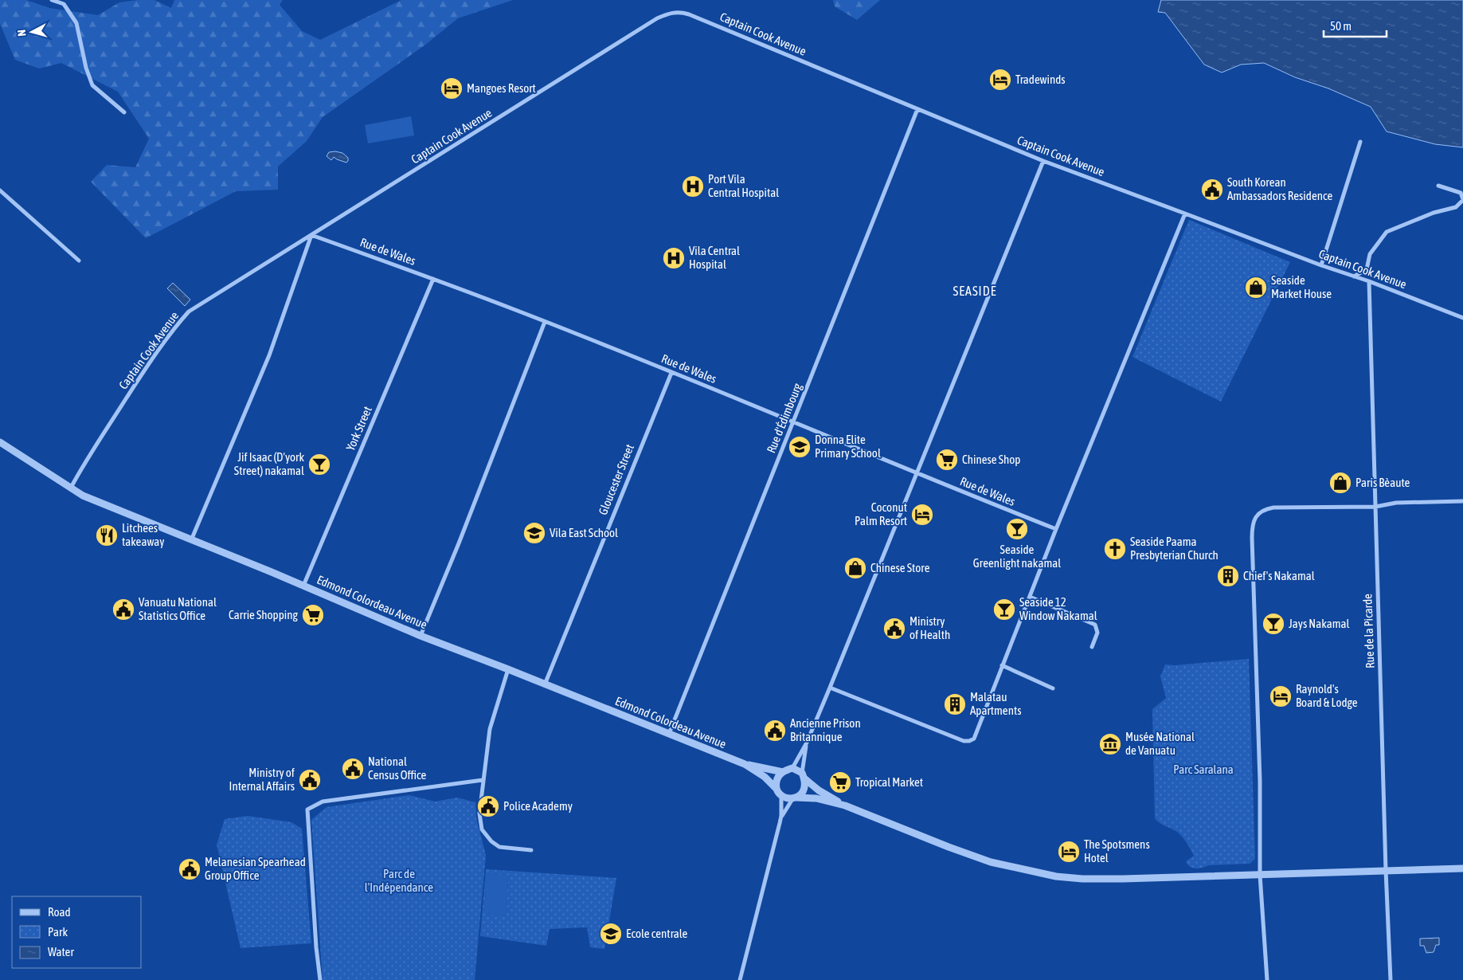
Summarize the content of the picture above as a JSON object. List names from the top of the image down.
{
  "streets": {
    "street": [
      "Captain Cook Avenue",
      "Rue de Wales",
      "Rue d'Édimbourg",
      "York Street",
      "Gloucester Street",
      "Edmond Colordeau Avenue",
      "Rue de la Picarde"
    ]
  },
  "crossings": [
    ["Captain Cook Avenue", "Rue de Wales"],
    ["Captain Cook Avenue", "Rue d'Édimbourg"],
    ["Captain Cook Avenue", "Edmond Colordeau Avenue"],
    ["Captain Cook Avenue", "Rue de la Picarde"],
    ["Rue de Wales", "Rue d'Édimbourg"],
    ["Rue de Wales", "York Street"],
    ["Rue de Wales", "Gloucester Street"],
    ["Rue d'Édimbourg", "Edmond Colordeau Avenue"],
    ["York Street", "Edmond Colordeau Avenue"],
    ["Gloucester Street", "Edmond Colordeau Avenue"]
  ],
  "districts": ["SEASIDE"],
  "parks": ["Parc Saralana", "Parc de l'Indépendance"],
  "places": {
    "hotel": [
      "Tradewinds",
      "Mangoes Resort",
      "Coconut Palm Resort",
      "Raynold's Board & Lodge",
      "The Spotsmens Hotel"
    ],
    "hospital": ["Port Vila Central Hospital", "Vila Central Hospital"],
    "public building": [
      "South Korean Ambassadors Residence",
      "Vanuatu National Statistics Office",
      "Ministry of Health",
      "Ancienne Prison Britannique",
      "National Census Office",
      "Ministry of Internal Affairs",
      "Police Academy",
      "Melanesian Spearhead Group Office"
    ],
    "shop": ["Seaside Market House", "Paris Bèaute", "Chinese Store"],
    "school or university": ["Donna Elite Primary School", "Vila East School", "Ecole centrale"],
    "supermarket": ["Chinese Shop", "Carrie Shopping", "Tropical Market"],
    "bar": [
      "Jif Isaac (D'york Street) nakamal",
      "Seaside Greenlight nakamal",
      "Seaside 12 Window Nakamal",
      "Jays Nakamal"
    ],
    "restaurant": ["Litchees takeaway"],
    "church": ["Seaside Paama Presbyterian Church"],
    "building": ["Chief's Nakamal", "Malatau Apartments"],
    "museum": ["Musée National de Vanuatu"]
  },
  "legend": ["Road", "Park", "Water"],
  "scale_bar": "50 m",
  "north": "left"
}
